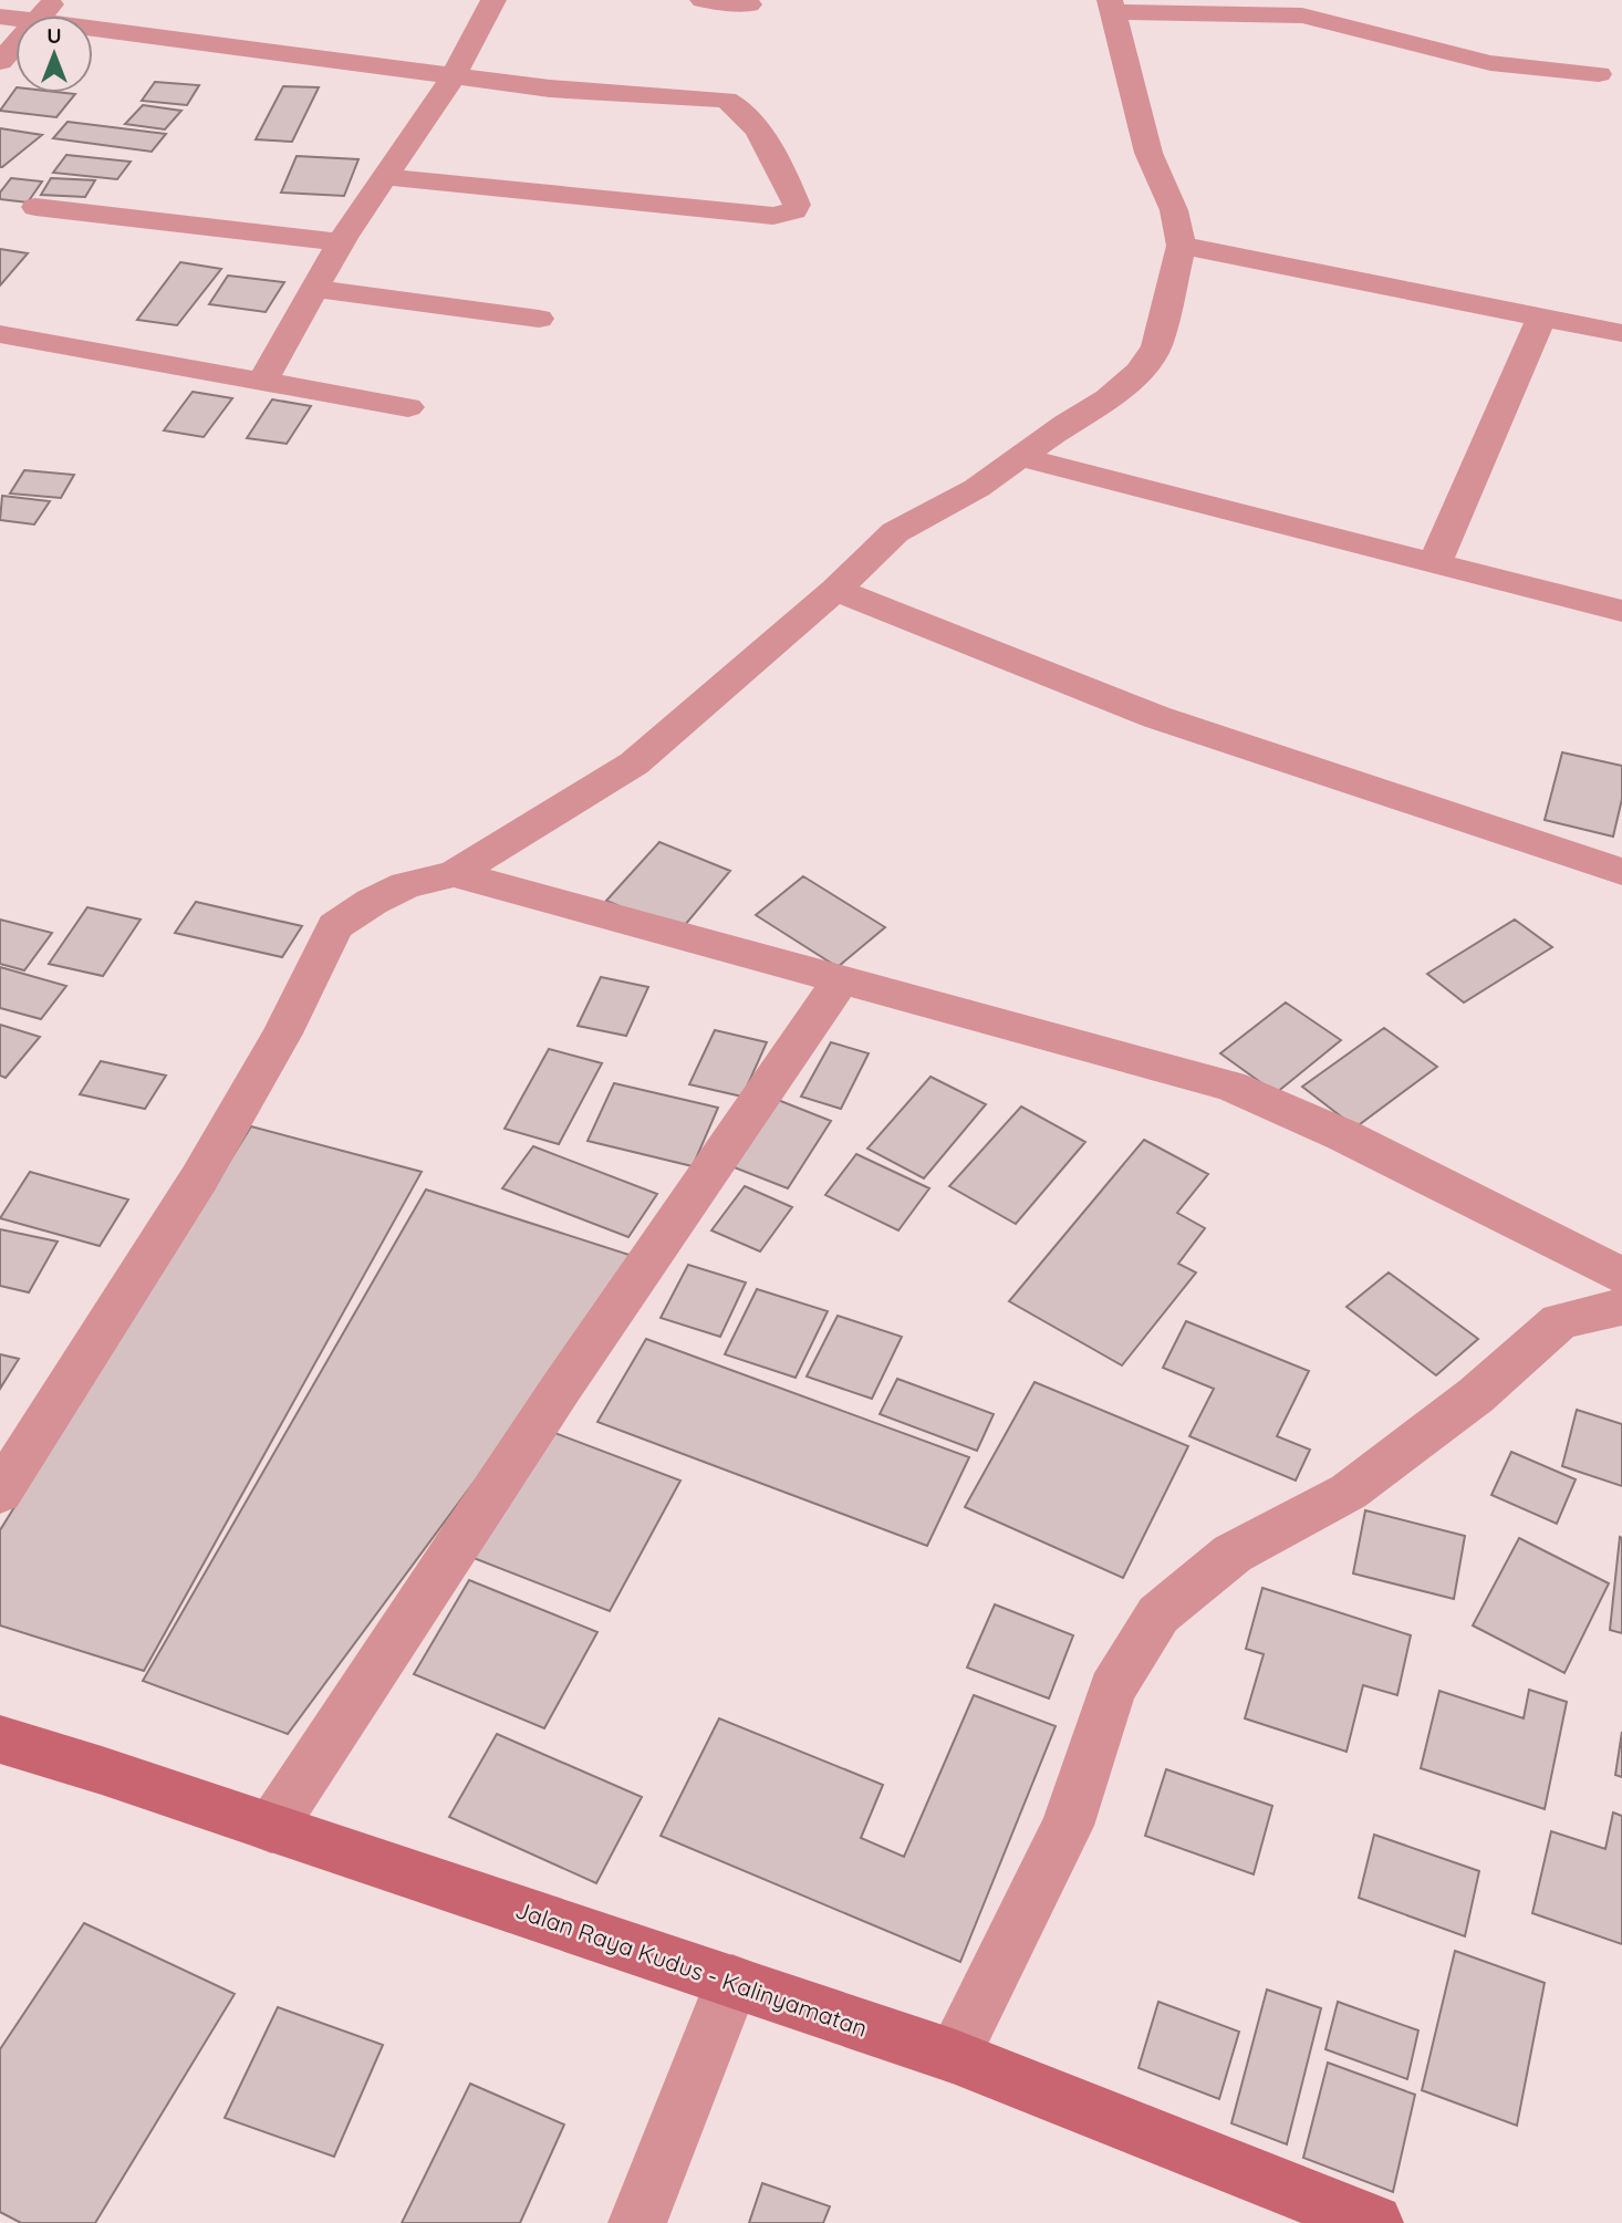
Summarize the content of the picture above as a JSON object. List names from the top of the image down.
{
  "streets": {
    "main road": ["Jalan Raya Kudus - Kalinyamatan"]
  },
  "north": "top"
}
